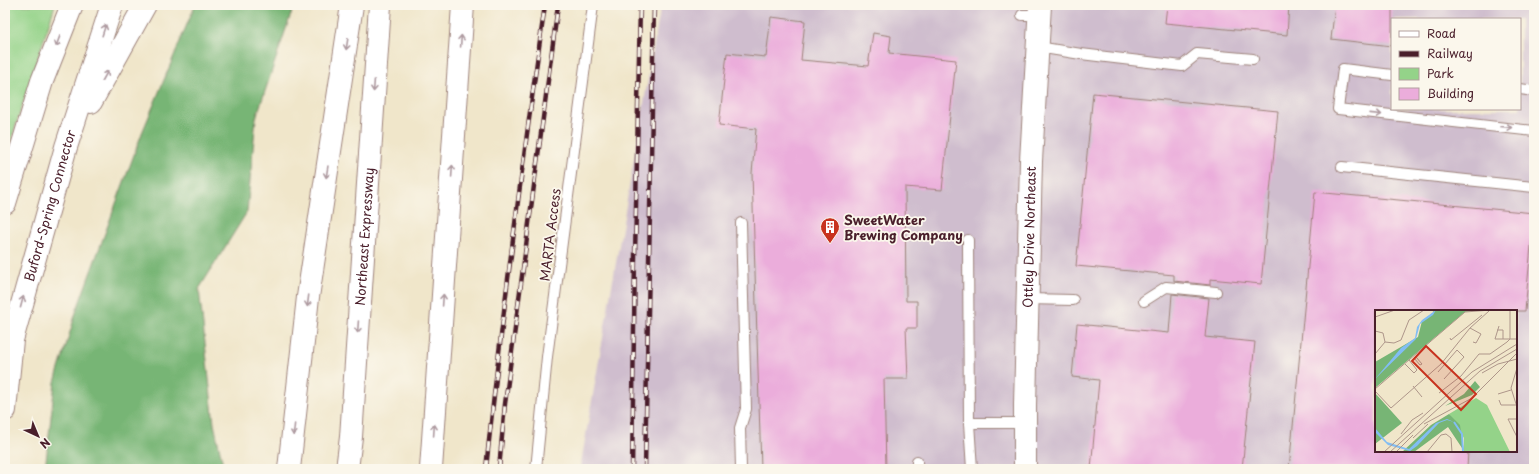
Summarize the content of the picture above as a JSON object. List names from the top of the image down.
{
  "streets": {
    "main road": ["Buford-Spring Connector", "Northeast Expressway", "Ottley Drive Northeast"],
    "lane": ["MARTA Access"]
  },
  "places": {
    "building": ["SweetWater Brewing Company"]
  },
  "legend": [
    "Road",
    "Railway",
    "Park",
    "Building"
  ],
  "north": "bottom right"
}
